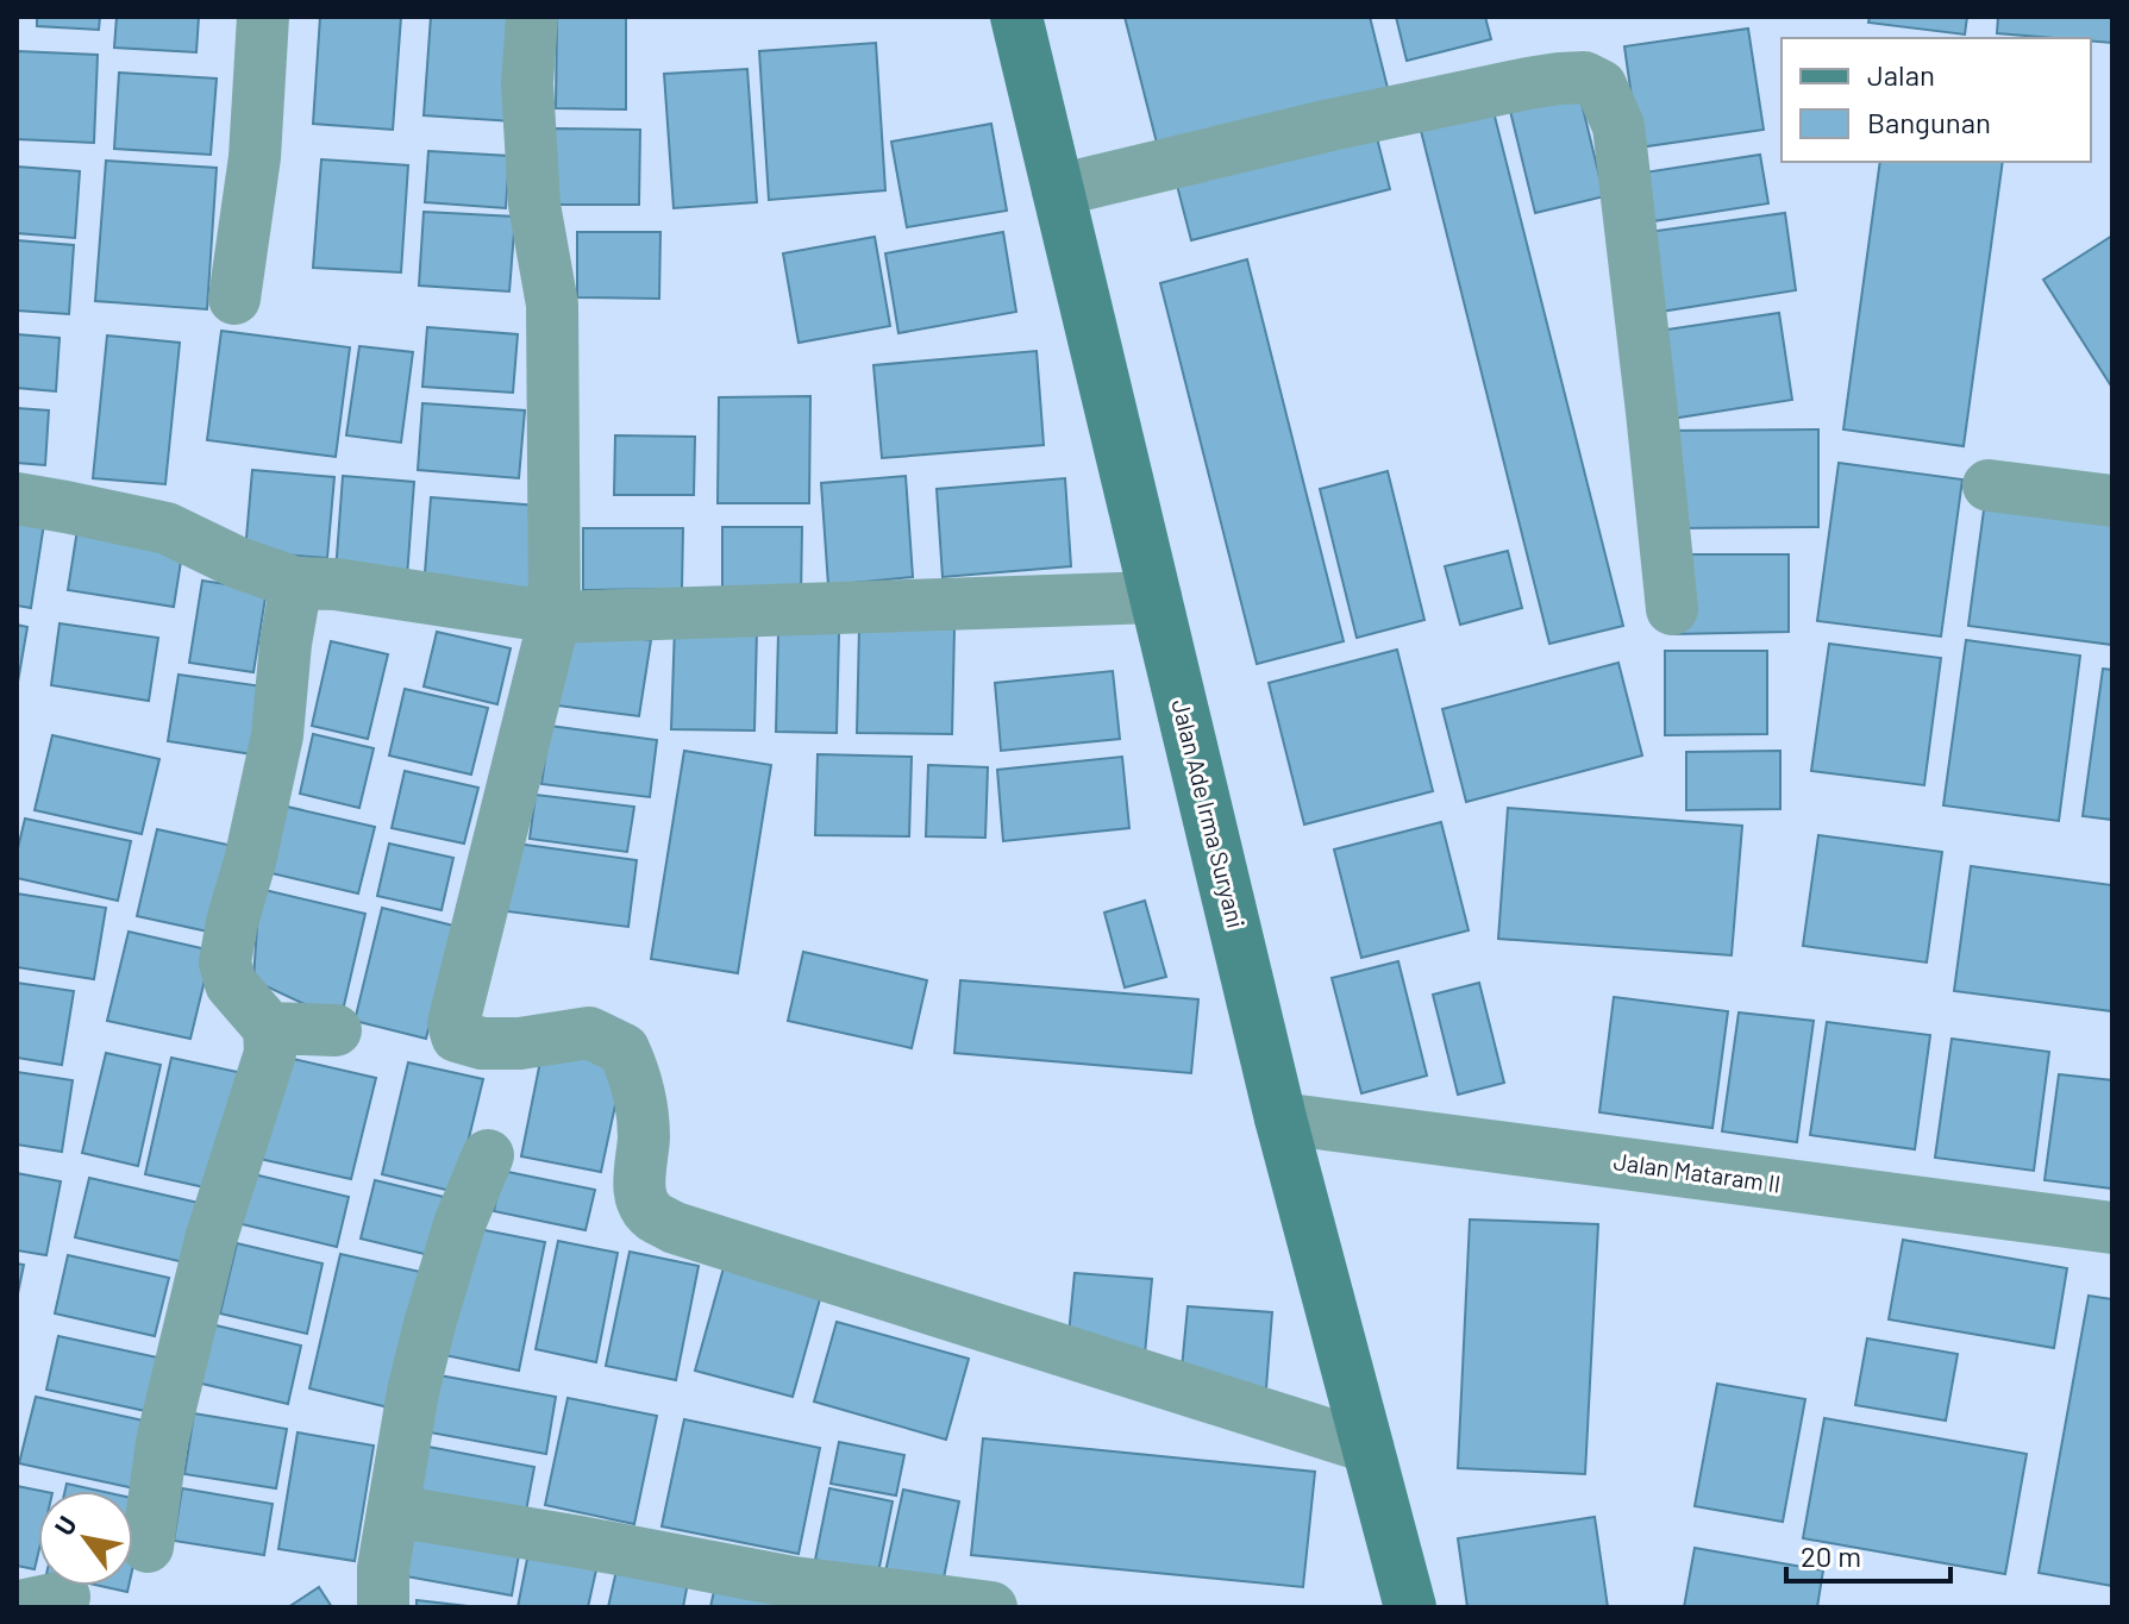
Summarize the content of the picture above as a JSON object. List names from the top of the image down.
{
  "streets": {
    "main road": ["Jalan Ade Irma Suryani"],
    "street": ["Jalan Mataram II"]
  },
  "crossings": [
    ["Jalan Ade Irma Suryani", "Jalan Mataram II"]
  ],
  "legend": ["Jalan", "Bangunan"],
  "scale_bar": "20 m",
  "north": "top left"
}
